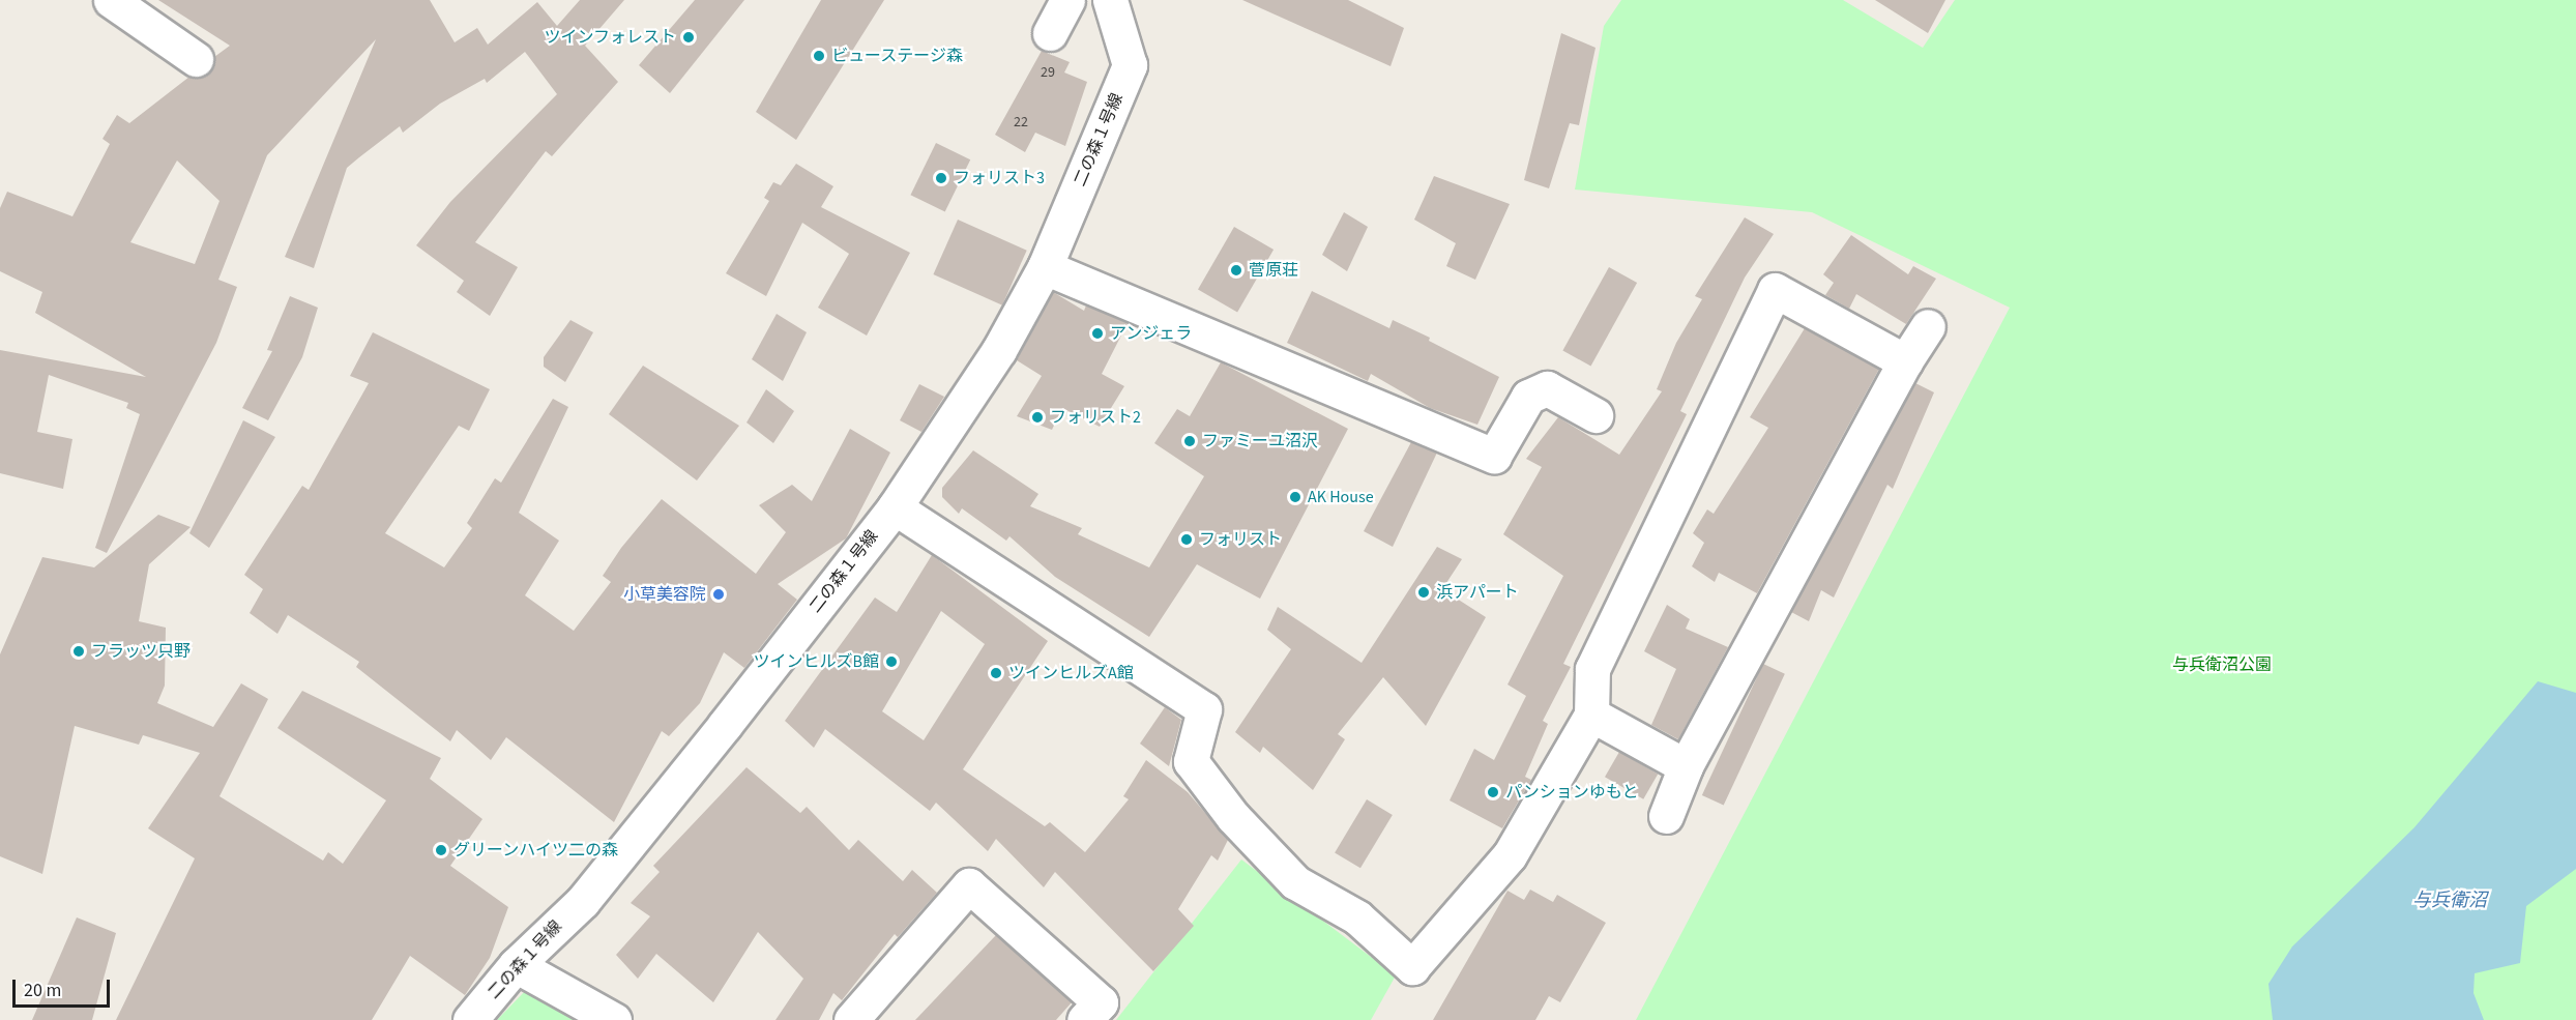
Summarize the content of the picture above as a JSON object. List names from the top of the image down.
{
  "streets": {
    "street": ["二の森１号線"]
  },
  "water": ["与兵衛沼"],
  "parks": ["与兵衛沼公園"],
  "places": [
    "ツインフォレスト",
    "ビューステージ森",
    "フォリスト3",
    "菅原荘",
    "アンジェラ",
    "フォリスト2",
    "ファミーユ沼沢",
    "AK House",
    "フォリスト",
    "浜アパート",
    "小草美容院",
    "フラッツ只野",
    "ツインヒルズB館",
    "ツインヒルズA館",
    "パンションゆもと",
    "グリーンハイツ二の森"
  ],
  "house_numbers": ["29", "22"],
  "scale_bar": "20 m"
}
